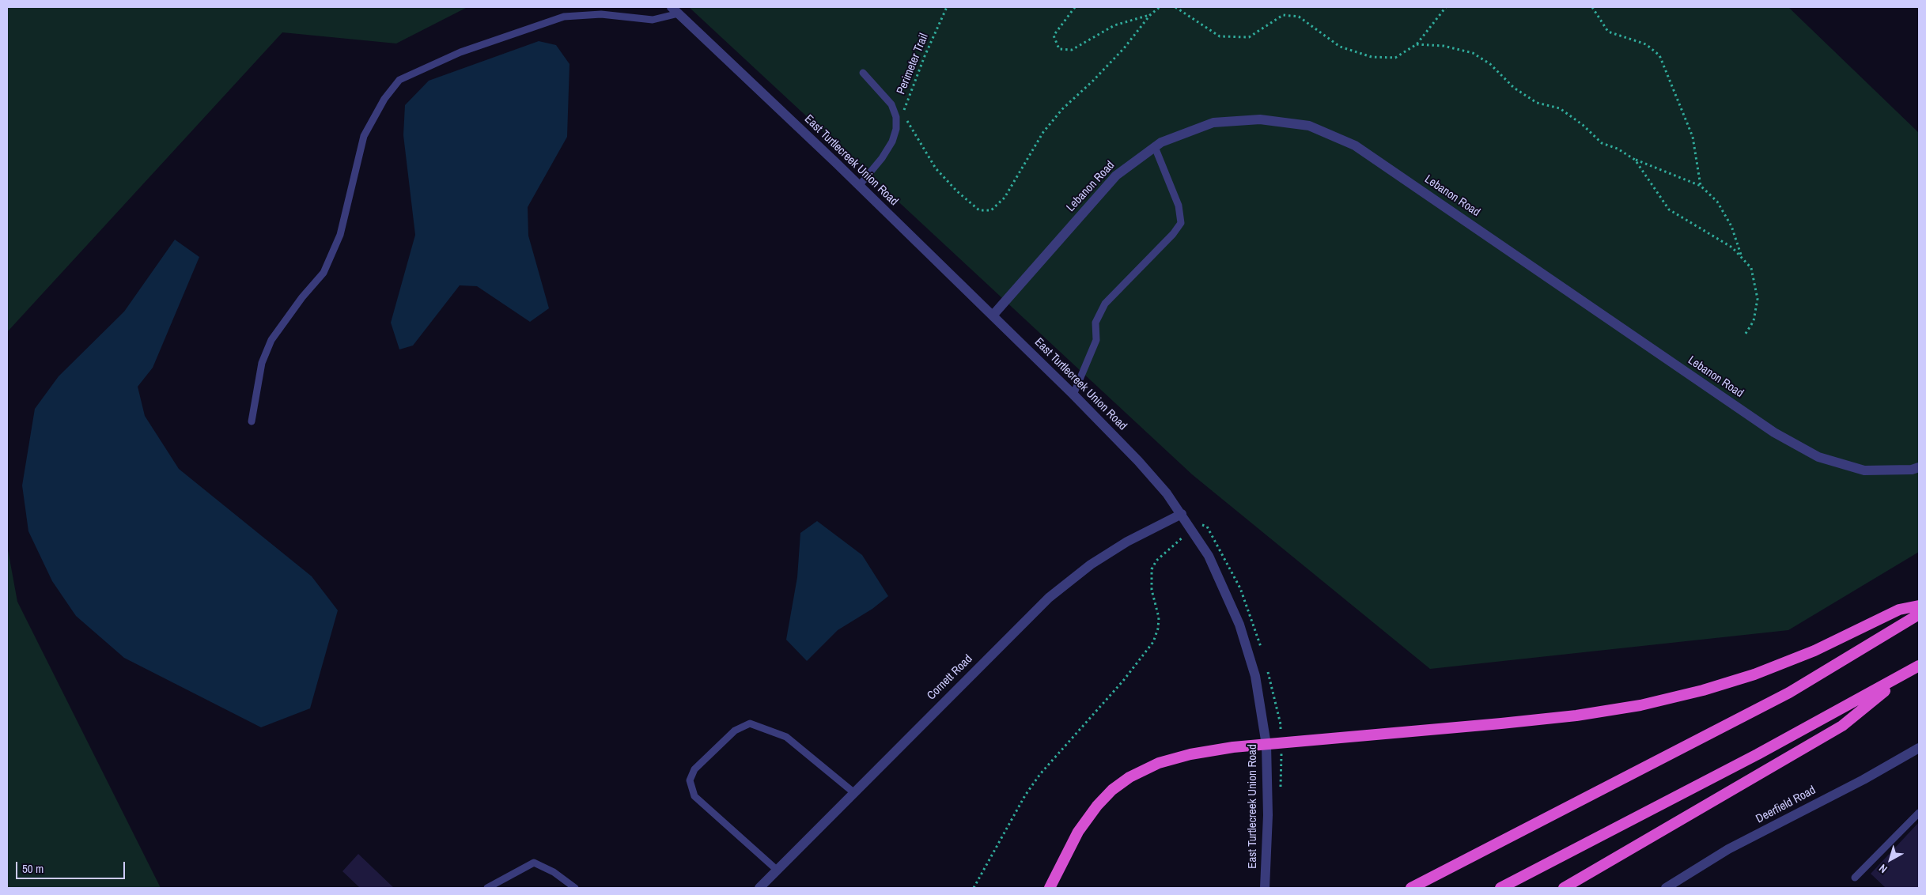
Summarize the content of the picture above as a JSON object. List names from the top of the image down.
{
  "streets": {
    "street": [
      "East Turtlecreek Union Road",
      "Lebanon Road",
      "Cornett Road",
      "Deerfield Road"
    ],
    "path": ["Perimeter Trail"]
  },
  "crossings": [
    ["East Turtlecreek Union Road", "Lebanon Road"],
    ["East Turtlecreek Union Road", "Cornett Road"]
  ],
  "scale_bar": "50 m",
  "north": "bottom left"
}
